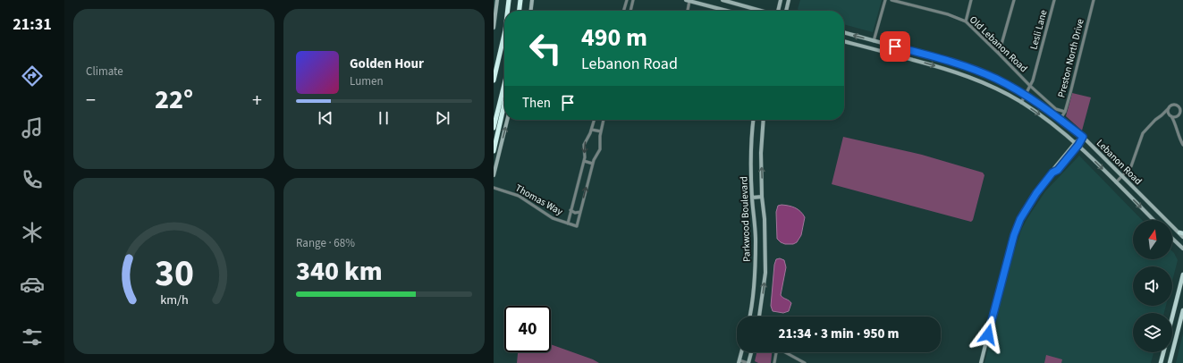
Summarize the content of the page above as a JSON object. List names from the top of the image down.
{
  "streets": {
    "main road": ["Lebanon Road", "Parkwood Boulevard"],
    "street": [
      "Lesli Lane",
      "Old Lebanon Road",
      "Preston North Drive",
      "Thomas Way"
    ]
  },
  "crossings": [
    ["Lesli Lane", "Old Lebanon Road"],
    ["Lesli Lane", "Lebanon Road"],
    ["Old Lebanon Road", "Preston North Drive"],
    ["Preston North Drive", "Lebanon Road"]
  ],
  "north": "top",
  "page": {
    "tabs": "21:31",
    "tile": [
      "Climate",
      ["Range · 68%", "340 km"]
    ],
    "turn": ["490 m", "Lebanon Road"],
    "song": ["Golden Hour", "Lumen"],
    "heat": ["−", "22°", "+"],
    "then": "Then",
    "limit": "40",
    "trip": "21:34 · 3 min · 950 m",
    "gauge": ["30", "km/h"]
  }
}
